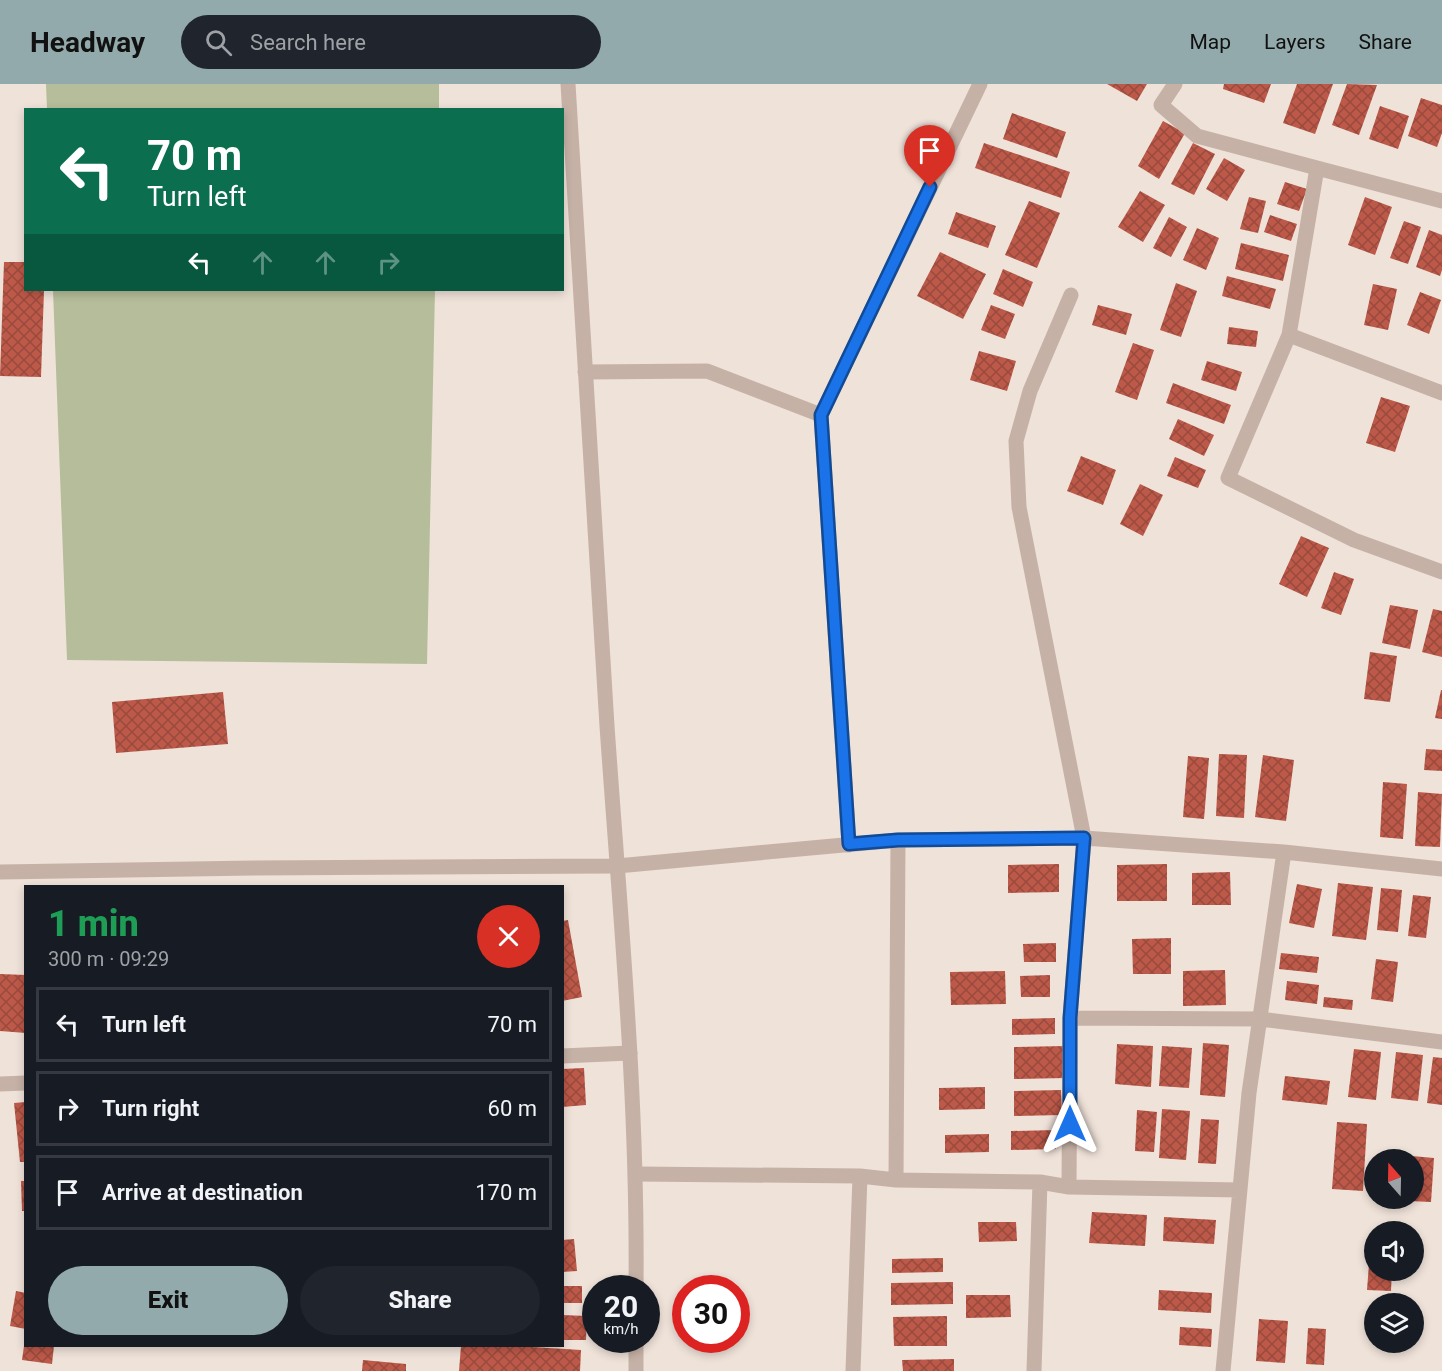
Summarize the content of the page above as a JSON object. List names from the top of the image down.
{
  "north": "top",
  "page": {
    "header": "Headway",
    "search": "Search here",
    "nav": ["Map", "Layers", "Share"],
    "turn": ["70 m", "Turn left"],
    "heading": ["1 min", "300 m · 09:29"],
    "list": [
      {
        "name": "Turn left",
        "value": "70 m"
      },
      {
        "name": "Turn right",
        "value": "60 m"
      },
      {
        "name": "Arrive at destination",
        "value": "170 m"
      }
    ],
    "buttons": ["Exit", "Share"],
    "speed": "20 km/h",
    "limit": "30"
  }
}
